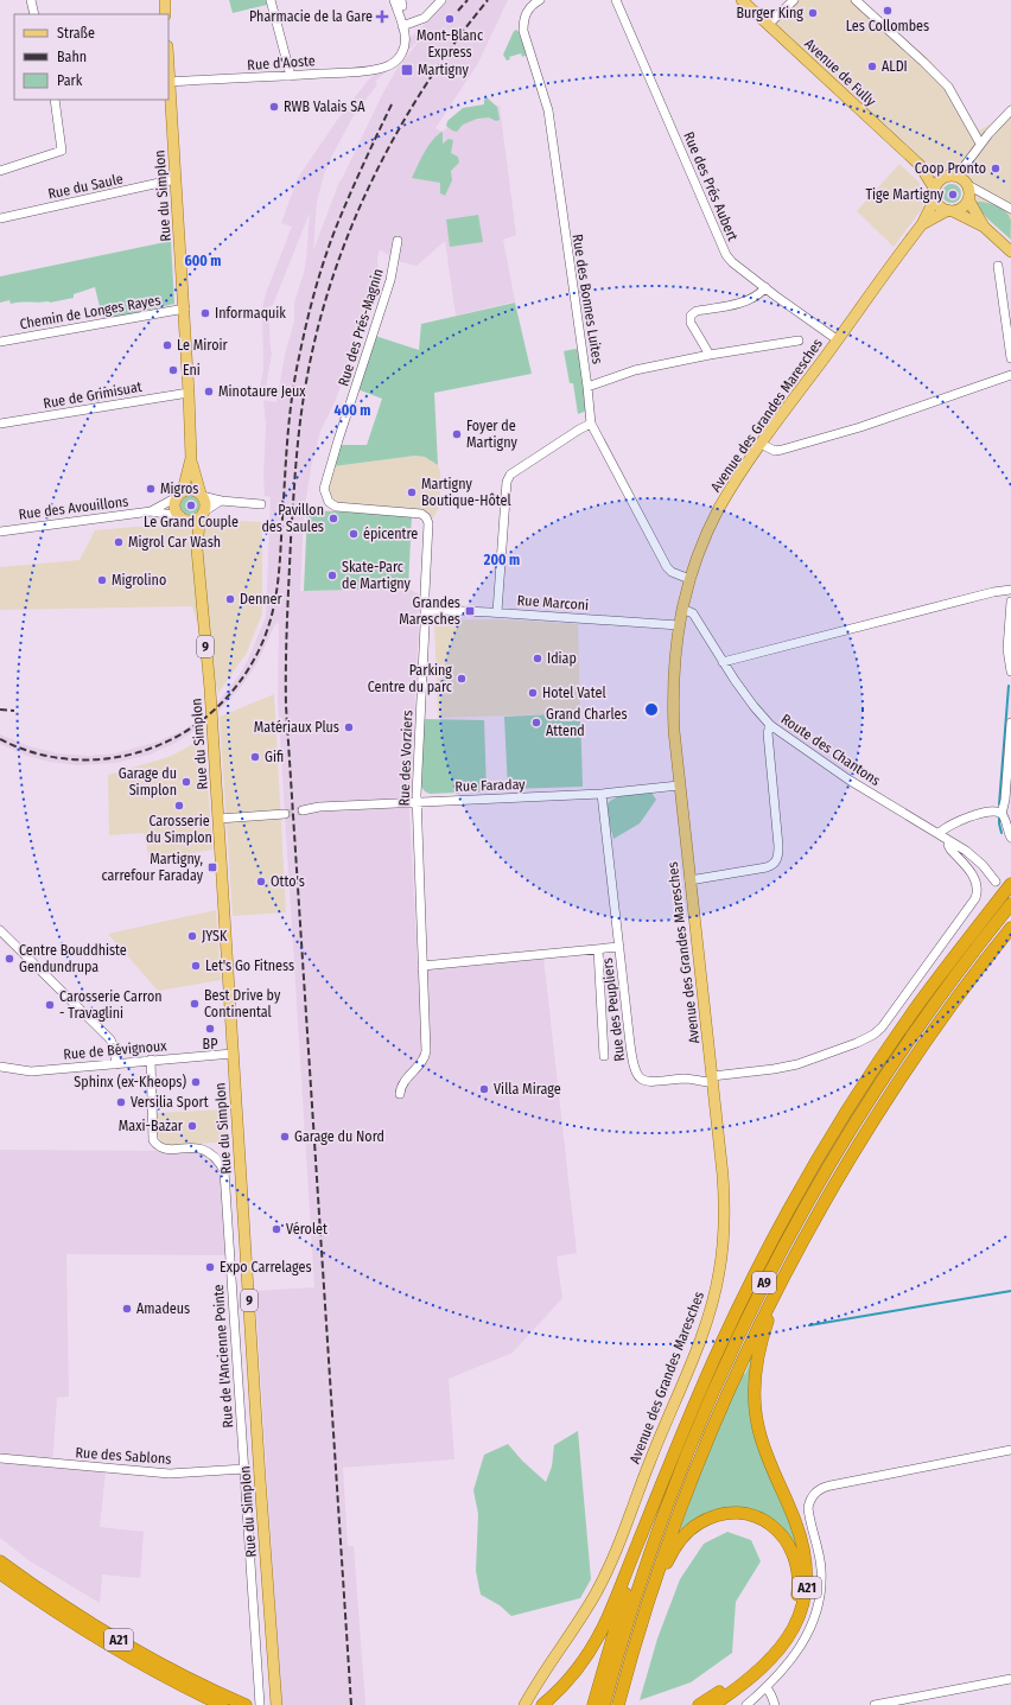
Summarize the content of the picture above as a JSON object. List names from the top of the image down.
{
  "streets": {
    "highway": ["A9", "A21"],
    "main road": [
      "Avenue de Fully",
      "Rue du Simplon",
      "Avenue des Grandes Maresches",
      "9"
    ],
    "street": [
      "Rue d'Aoste",
      "Rue du Saule",
      "Rue des Prés Aubert",
      "Rue des Bonnes Luites",
      "Chemin de Longes Rayes",
      "Rue des Prés-Magnin",
      "Rue de Grimisuat",
      "Rue des Avouillons",
      "Rue Marconi",
      "Route des Chantons",
      "Rue des Vorziers",
      "Rue Faraday",
      "Rue des Peupliers",
      "Rue de Bévignoux",
      "Rue de l'Ancienne Pointe",
      "Rue des Sablons"
    ]
  },
  "crossings": [
    ["Rue d'Aoste", "Rue du Simplon"],
    ["Avenue de Fully", "Avenue des Grandes Maresches"],
    ["Rue du Saule", "Rue du Simplon"],
    ["Rue des Prés Aubert", "Avenue des Grandes Maresches"],
    ["Rue du Simplon", "Chemin de Longes Rayes"],
    ["Rue du Simplon", "Rue de Grimisuat"],
    ["Rue du Simplon", "Rue des Avouillons"],
    ["Rue du Simplon", "9"],
    ["Rue du Simplon", "Rue de Bévignoux"],
    ["Rue des Bonnes Luites", "Avenue des Grandes Maresches"],
    ["Rue des Prés-Magnin", "Rue des Vorziers"],
    ["Avenue des Grandes Maresches", "Rue Marconi"],
    ["Avenue des Grandes Maresches", "Route des Chantons"],
    ["Avenue des Grandes Maresches", "Rue Faraday"],
    ["Avenue des Grandes Maresches", "Rue des Peupliers"],
    ["Rue des Avouillons", "9"],
    ["Rue Marconi", "Rue des Vorziers"],
    ["Rue des Vorziers", "Rue Faraday"],
    ["Rue des Vorziers", "Rue des Peupliers"],
    ["Rue Faraday", "Rue des Peupliers"],
    ["Rue de Bévignoux", "Rue de l'Ancienne Pointe"],
    ["Rue de l'Ancienne Pointe", "Rue des Sablons"]
  ],
  "places": {
    "other": [
      "Les Collombes",
      "Burger King",
      "Mont-Blanc Express",
      "ALDI",
      "RWB Valais SA",
      "Coop Pronto",
      "Tige Martigny",
      "Informaquik",
      "Le Miroir",
      "Eni",
      "Minotaure Jeux",
      "Foyer de Martigny",
      "Migros",
      "Martigny Boutique-Hôtel",
      "Le Grand Couple",
      "Pavillon des Saules",
      "épicentre",
      "Migrol Car Wash",
      "Skate-Parc de Martigny",
      "Migrolino",
      "Denner",
      "Idiap",
      "Parking Centre du parc",
      "Hotel Vatel",
      "Grand Charles Attend",
      "Matériaux Plus",
      "Gifi",
      "Garage du Simplon",
      "Carosserie du Simplon",
      "Otto's",
      "JYSK",
      "Centre Bouddhiste Gendundrupa",
      "Let's Go Fitness",
      "Best Drive by Continental",
      "Carosserie Carron - Travaglini",
      "BP",
      "Sphinx (ex-Kheops)",
      "Villa Mirage",
      "Versilia Sport",
      "Maxi-Bazar",
      "Garage du Nord",
      "Vérolet",
      "Expo Carrelages",
      "Amadeus"
    ],
    "health": ["Pharmacie de la Gare"],
    "transit": ["Martigny", "Grandes Maresches", "Martigny, carrefour Faraday"]
  },
  "legend": ["Straße", "Bahn", "Park"],
  "rings": ["600 m", "400 m", "200 m"]
}
